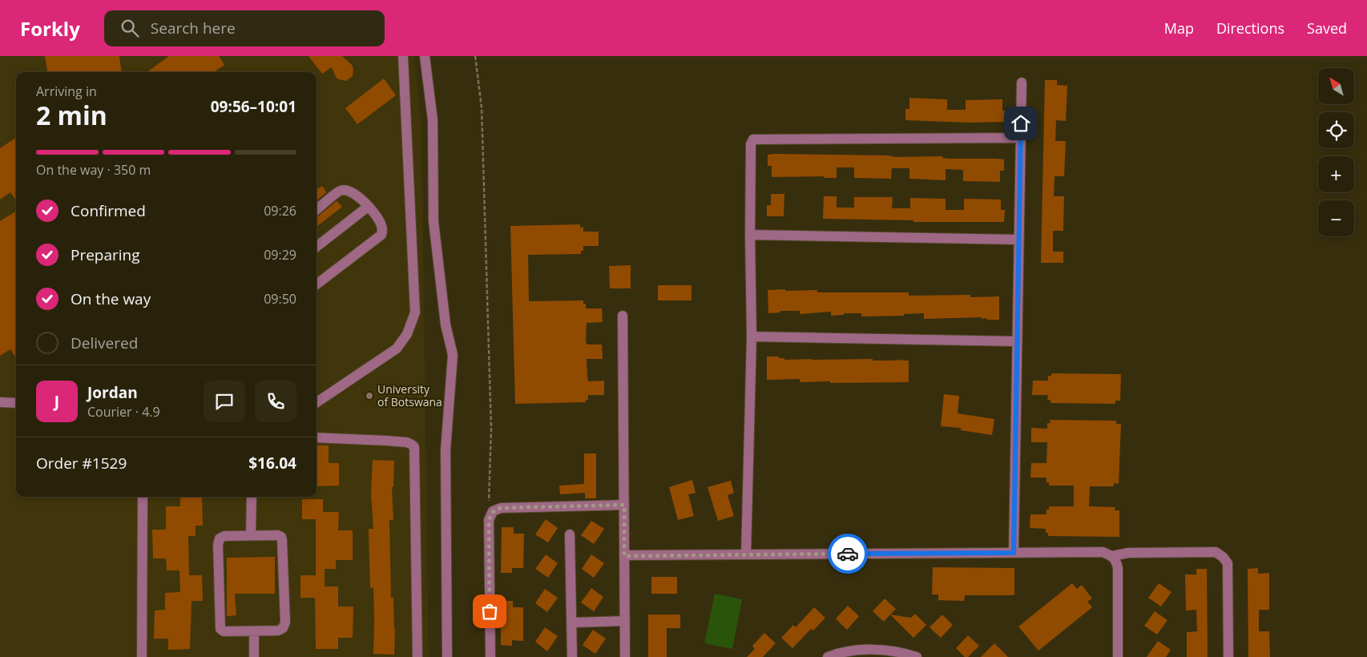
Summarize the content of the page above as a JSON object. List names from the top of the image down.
{
  "places": ["University of Botswana"],
  "north": "top left",
  "page": {
    "header": "Forkly",
    "search": "Search here",
    "nav": ["Map", "Directions", "Saved"],
    "map_buttons": ["+", "−"],
    "heading": ["2 min", "Arriving in", "09:56–10:01"],
    "panel": [
      "Jordan",
      "Courier · 4.9",
      "Order #1529",
      "$16.04"
    ],
    "bar": "On the way · 350 m",
    "list": [
      ["Confirmed", "09:26"],
      ["Preparing", "09:29"],
      ["On the way", "09:50"],
      "Delivered"
    ],
    "round": "J"
  }
}
